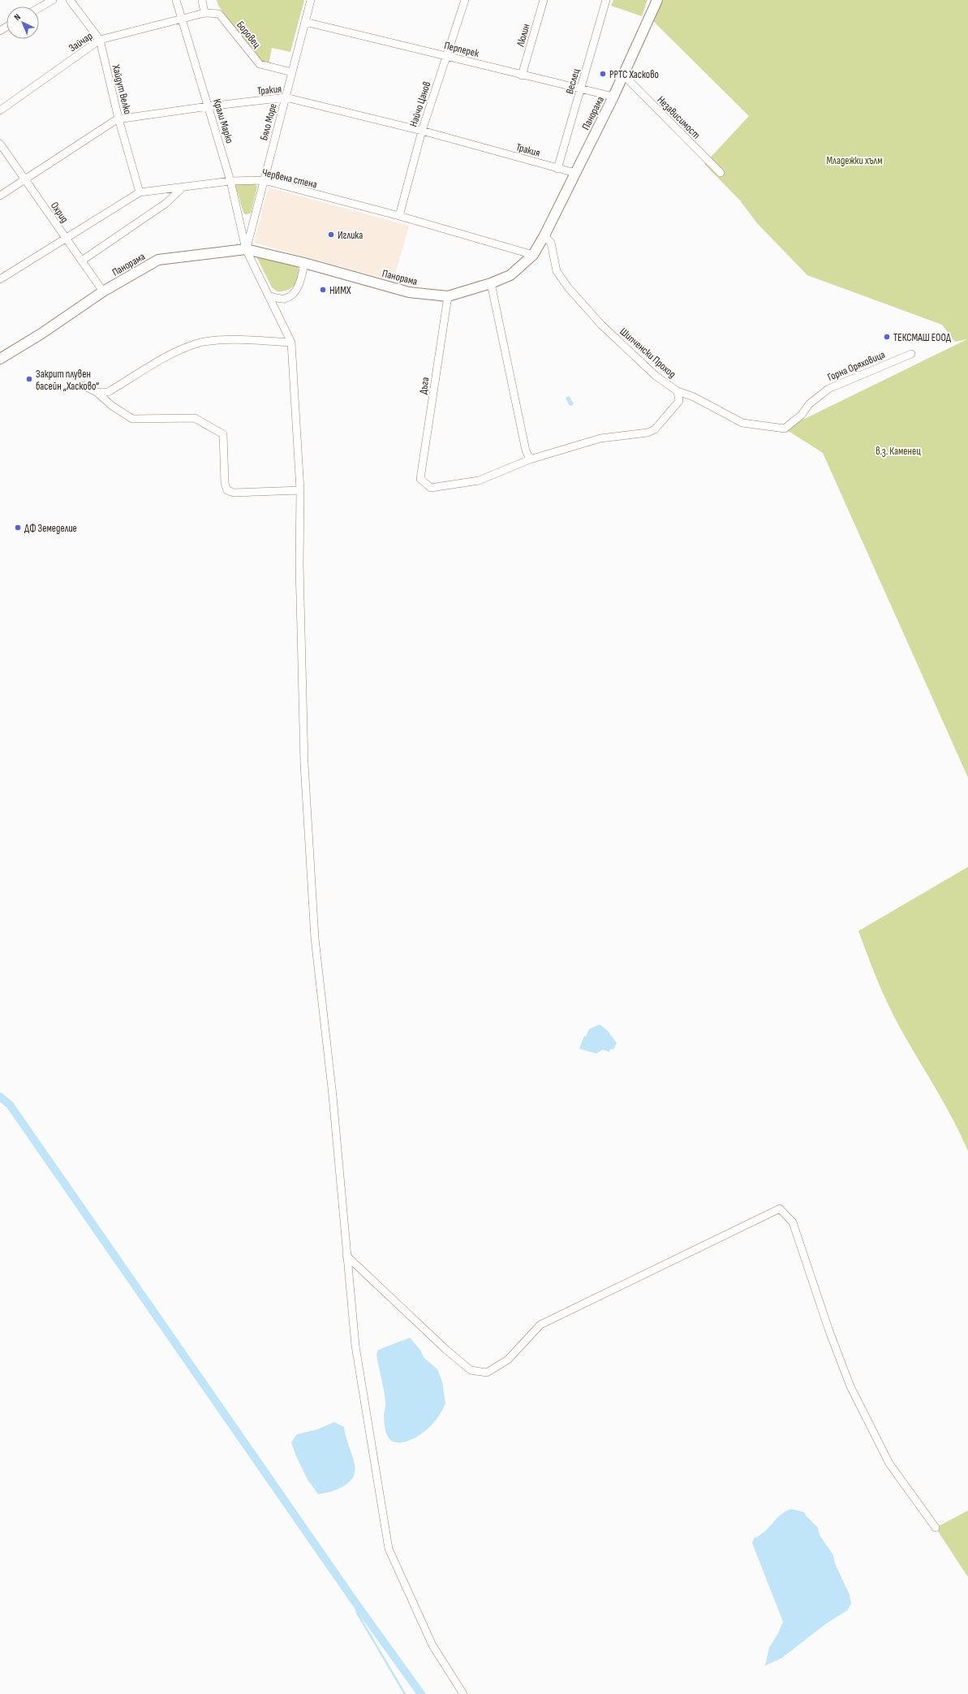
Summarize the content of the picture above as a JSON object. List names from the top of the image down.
{
  "streets": {
    "street": [
      "Боровец",
      "Люлин",
      "Зайчар",
      "Перперек",
      "Веслец",
      "Хайдут Велко",
      "Тракия",
      "Найчо Цанов",
      "Панорама",
      "Независимост",
      "Крали Марко",
      "Бяло Море",
      "Червена стена",
      "Охрид",
      "Шипченски Проход",
      "Горна Оряховица",
      "Дъга"
    ]
  },
  "crossings": [
    ["Боровец", "Зайчар"],
    ["Боровец", "Бяло Море"],
    ["Люлин", "Перперек"],
    ["Зайчар", "Хайдут Велко"],
    ["Зайчар", "Крали Марко"],
    ["Перперек", "Веслец"],
    ["Перперек", "Найчо Цанов"],
    ["Перперек", "Панорама"],
    ["Перперек", "Бяло Море"],
    ["Веслец", "Тракия"],
    ["Хайдут Велко", "Тракия"],
    ["Хайдут Велко", "Червена стена"],
    ["Тракия", "Найчо Цанов"],
    ["Тракия", "Панорама"],
    ["Тракия", "Крали Марко"],
    ["Тракия", "Бяло Море"],
    ["Тракия", "Охрид"],
    ["Найчо Цанов", "Червена стена"],
    ["Панорама", "Независимост"],
    ["Панорама", "Крали Марко"],
    ["Панорама", "Бяло Море"],
    ["Панорама", "Червена стена"],
    ["Панорама", "Охрид"],
    ["Панорама", "Шипченски Проход"],
    ["Панорама", "Дъга"],
    ["Крали Марко", "Бяло Море"],
    ["Крали Марко", "Червена стена"],
    ["Бяло Море", "Червена стена"],
    ["Червена стена", "Охрид"],
    ["Шипченски Проход", "Горна Оряховица"]
  ],
  "parks": ["Младежки хълм", "в.з. Каменец"],
  "places": [
    "РРТС Хасково",
    "Иглика",
    "НИМХ",
    "ТЕКСМАШ ЕООД",
    "Закрит плувен басейн „Хасково“",
    "ДФ Земеделие"
  ],
  "north": "top left"
}
